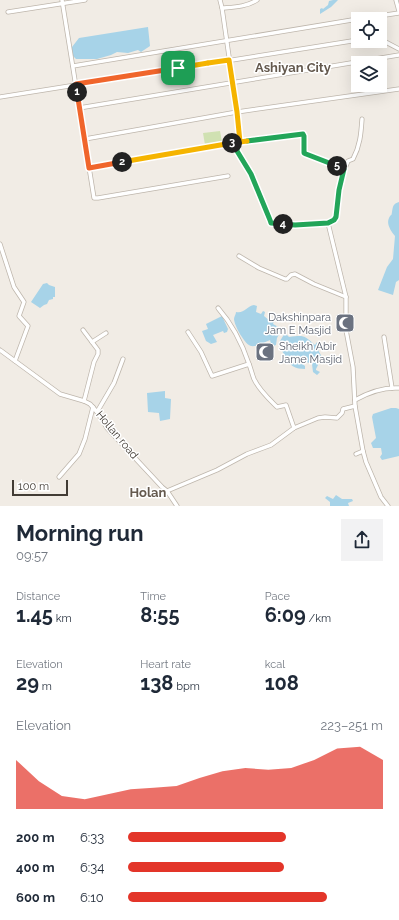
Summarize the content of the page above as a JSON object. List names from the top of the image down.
{
  "streets": {
    "street": ["Hollan road"]
  },
  "districts": ["Ashiyan City", "Holan"],
  "places": {
    "mosque": ["Dakshinpara Jam E Masjid", "Sheikh Abir Jame Masjid"]
  },
  "scale_bar": "100 m",
  "page": {
    "pins": [
      "1",
      "3",
      "2",
      "5",
      "4"
    ],
    "scale": "100 m",
    "heading": ["Morning run", "09:57"],
    "stats": [
      ["Distance", "1.45 km"],
      ["Time", "8:55"],
      ["Pace", "6:09 /km"],
      ["Elevation", "29 m"],
      ["Heart rate", "138 bpm"],
      ["kcal", "108"]
    ],
    "chart": ["Elevation", "223–251 m"],
    "list": [
      {
        "name": "200 m",
        "note": "6:33"
      },
      {
        "name": "400 m",
        "note": "6:34"
      },
      {
        "name": "600 m",
        "note": "6:10"
      }
    ]
  }
}
